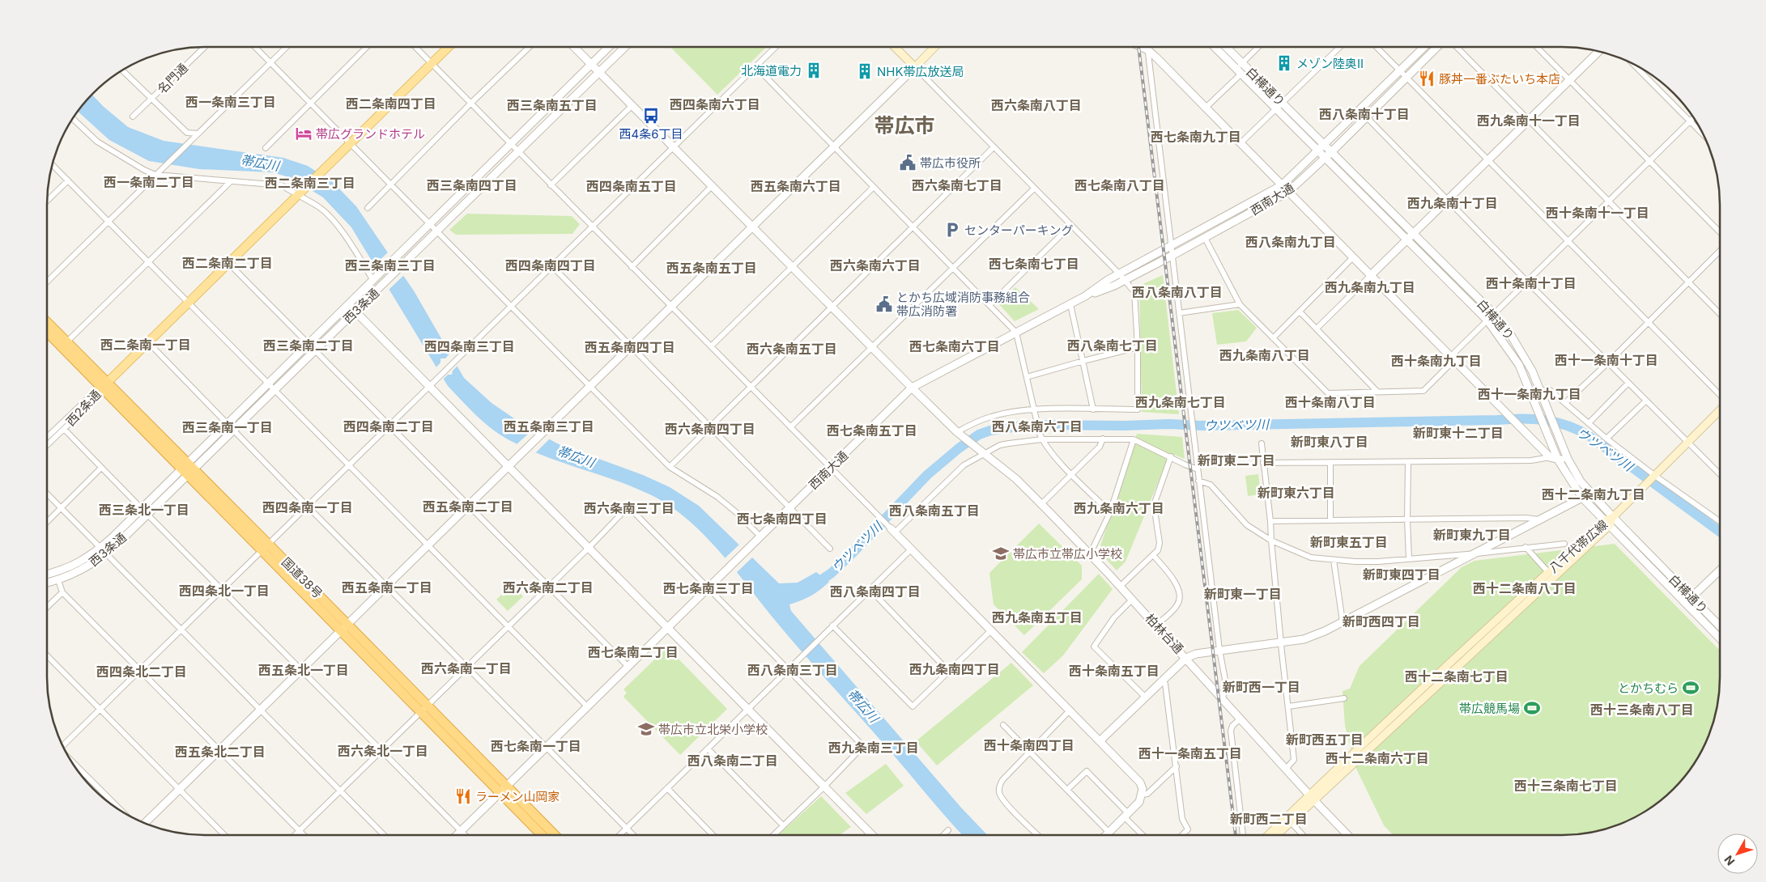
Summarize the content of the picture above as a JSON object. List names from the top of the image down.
{
  "streets": {
    "highway": ["国道38号"],
    "main road": ["八千代帯広線"],
    "street": [
      "名門通",
      "白樺通り",
      "西南大通",
      "西3条通",
      "西2条通",
      "柏林台通"
    ]
  },
  "crossings": [
    ["白樺通り", "西南大通"],
    ["白樺通り", "八千代帯広線"],
    ["西南大通", "国道38号"],
    ["西南大通", "柏林台通"],
    ["西3条通", "国道38号"],
    ["西3条通", "柏林台通"],
    ["西2条通", "国道38号"],
    ["八千代帯広線", "柏林台通"]
  ],
  "districts": [
    "西一条南三丁目",
    "西二条南四丁目",
    "西四条南六丁目",
    "西三条南五丁目",
    "西六条南八丁目",
    "西八条南十丁目",
    "西九条南十一丁目",
    "帯広市",
    "西七条南九丁目",
    "西一条南二丁目",
    "西二条南三丁目",
    "西三条南四丁目",
    "西六条南七丁目",
    "西七条南八丁目",
    "西四条南五丁目",
    "西五条南六丁目",
    "西九条南十丁目",
    "西十条南十一丁目",
    "西八条南九丁目",
    "西二条南二丁目",
    "西七条南七丁目",
    "西三条南三丁目",
    "西四条南四丁目",
    "西六条南六丁目",
    "西五条南五丁目",
    "西十条南十丁目",
    "西九条南九丁目",
    "西八条南八丁目",
    "西二条南一丁目",
    "西三条南二丁目",
    "西八条南七丁目",
    "西四条南三丁目",
    "西七条南六丁目",
    "西五条南四丁目",
    "西六条南五丁目",
    "西九条南八丁目",
    "西十一条南十丁目",
    "西十条南九丁目",
    "西十一条南九丁目",
    "西九条南七丁目",
    "西十条南八丁目",
    "西四条南二丁目",
    "西五条南三丁目",
    "西八条南六丁目",
    "西三条南一丁目",
    "西六条南四丁目",
    "西七条南五丁目",
    "新町東十二丁目",
    "新町東八丁目",
    "新町東二丁目",
    "新町東六丁目",
    "西十二条南九丁目",
    "西五条南二丁目",
    "西四条南一丁目",
    "西六条南三丁目",
    "西九条南六丁目",
    "西三条北一丁目",
    "西八条南五丁目",
    "西七条南四丁目",
    "新町東九丁目",
    "新町東五丁目",
    "新町東四丁目",
    "西五条南一丁目",
    "西六条南二丁目",
    "西七条南三丁目",
    "西十二条南八丁目",
    "西四条北一丁目",
    "西八条南四丁目",
    "新町東一丁目",
    "西九条南五丁目",
    "新町西四丁目",
    "西七条南二丁目",
    "西六条南一丁目",
    "西九条南四丁目",
    "西五条北一丁目",
    "西八条南三丁目",
    "西十条南五丁目",
    "西四条北二丁目",
    "西十二条南七丁目",
    "新町西一丁目",
    "西十三条南八丁目",
    "新町西五丁目",
    "西十条南四丁目",
    "西七条南一丁目",
    "西九条南三丁目",
    "西六条北一丁目",
    "西五条北二丁目",
    "西十一条南五丁目",
    "西十二条南六丁目",
    "西八条南二丁目",
    "西十三条南七丁目",
    "新町西二丁目"
  ],
  "water": ["帯広川", "ウツベツ川"],
  "places": {
    "building": ["メゾン陸奥Ⅱ", "北海道電力", "NHK帯広放送局"],
    "restaurant": ["豚丼一番ぶたいち本店", "ラーメン山岡家"],
    "bus stop": ["西4条6丁目"],
    "hotel": ["帯広グランドホテル"],
    "public building": ["帯広市役所", "とかち広域消防事務組合 帯広消防署"],
    "parking": ["センターパーキング"],
    "school or university": ["帯広市立帯広小学校", "帯広市立北栄小学校"],
    "sports": ["とかちむら", "帯広競馬場"]
  },
  "north": "bottom left"
}
